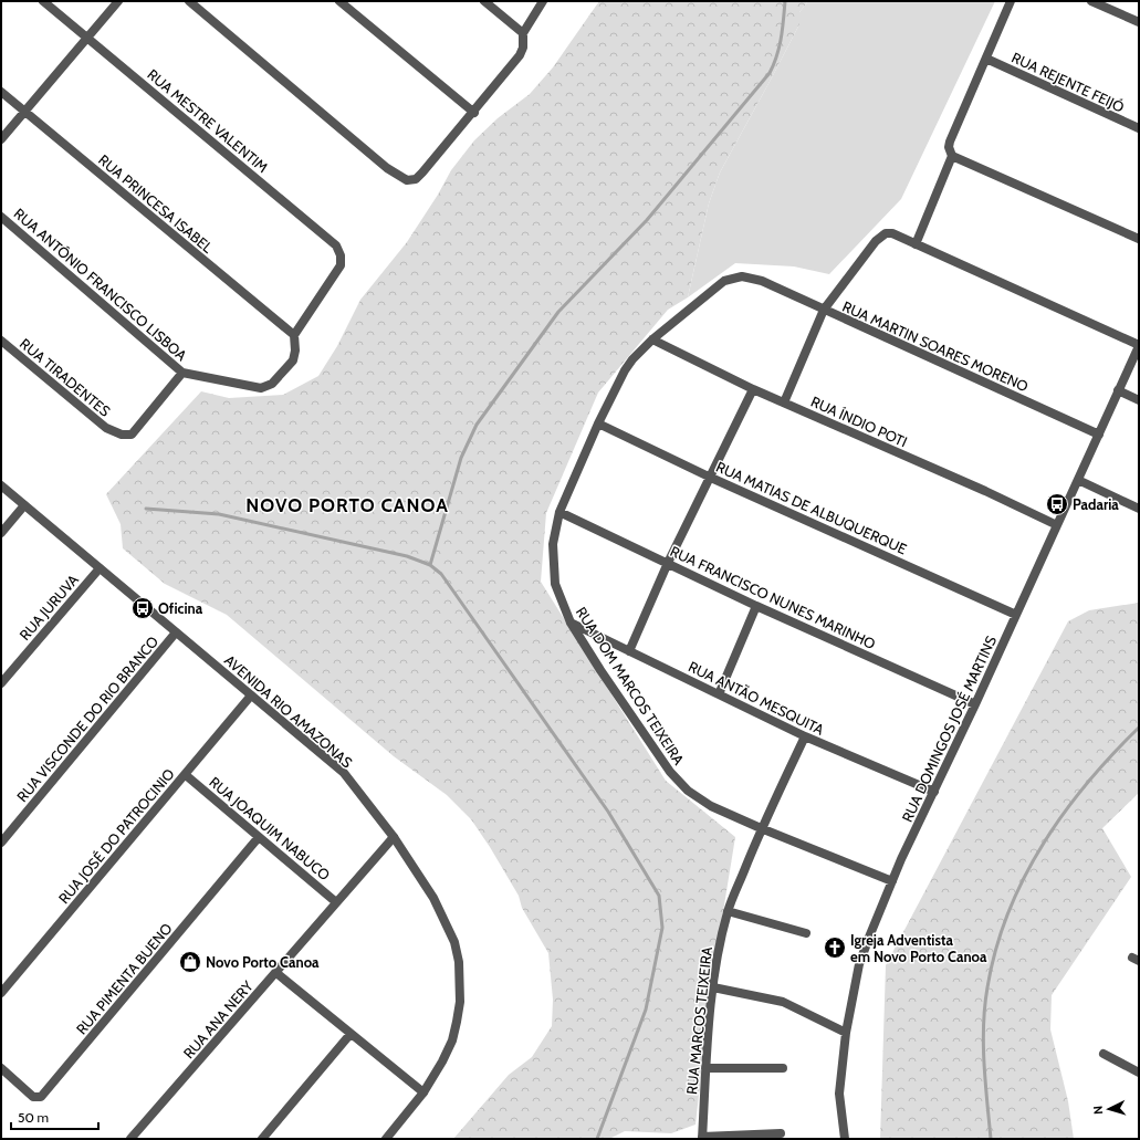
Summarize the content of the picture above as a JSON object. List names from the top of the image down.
{
  "streets": {
    "street": [
      "RUA REJENTE FEIJÓ",
      "RUA MESTRE VALENTIM",
      "RUA PRINCESA ISABEL",
      "RUA ANTÔNIO FRANCISCO LISBOA",
      "RUA MARTIN SOARES MORENO",
      "RUA TIRADENTES",
      "RUA ÍNDIO POTI",
      "RUA MATIAS DE ALBUQUERQUE",
      "RUA FRANCISCO NUNES MARINHO",
      "RUA JURUVA",
      "RUA DOM MARCOS TEIXEIRA",
      "RUA ANTÃO MESQUITA",
      "AVENIDA RIO AMAZONAS",
      "RUA VISCONDE DO RIO BRANCO",
      "RUA DOMINGOS JOSÉ MARTINS",
      "RUA JOAQUIM NABUCO",
      "RUA JOSÉ DO PATROCINIO",
      "RUA PIMENTA BUENO",
      "RUA ANA NERY",
      "RUA MARCOS TEIXEIRA"
    ]
  },
  "crossings": [
    ["RUA MESTRE VALENTIM", "RUA PRINCESA ISABEL"],
    ["RUA ANTÔNIO FRANCISCO LISBOA", "RUA TIRADENTES"],
    ["RUA MARTIN SOARES MORENO", "RUA DOM MARCOS TEIXEIRA"],
    ["RUA MARTIN SOARES MORENO", "RUA DOMINGOS JOSÉ MARTINS"],
    ["RUA ÍNDIO POTI", "RUA DOM MARCOS TEIXEIRA"],
    ["RUA ÍNDIO POTI", "RUA DOMINGOS JOSÉ MARTINS"],
    ["RUA MATIAS DE ALBUQUERQUE", "RUA DOM MARCOS TEIXEIRA"],
    ["RUA MATIAS DE ALBUQUERQUE", "RUA DOMINGOS JOSÉ MARTINS"],
    ["RUA FRANCISCO NUNES MARINHO", "RUA DOM MARCOS TEIXEIRA"],
    ["RUA FRANCISCO NUNES MARINHO", "RUA DOMINGOS JOSÉ MARTINS"],
    ["RUA JURUVA", "AVENIDA RIO AMAZONAS"],
    ["RUA DOM MARCOS TEIXEIRA", "RUA ANTÃO MESQUITA"],
    ["RUA DOM MARCOS TEIXEIRA", "RUA DOMINGOS JOSÉ MARTINS"],
    ["RUA DOM MARCOS TEIXEIRA", "RUA MARCOS TEIXEIRA"],
    ["RUA ANTÃO MESQUITA", "RUA DOMINGOS JOSÉ MARTINS"],
    ["RUA ANTÃO MESQUITA", "RUA MARCOS TEIXEIRA"],
    ["AVENIDA RIO AMAZONAS", "RUA VISCONDE DO RIO BRANCO"],
    ["AVENIDA RIO AMAZONAS", "RUA JOSÉ DO PATROCINIO"],
    ["AVENIDA RIO AMAZONAS", "RUA ANA NERY"],
    ["RUA JOAQUIM NABUCO", "RUA JOSÉ DO PATROCINIO"],
    ["RUA JOAQUIM NABUCO", "RUA PIMENTA BUENO"],
    ["RUA JOAQUIM NABUCO", "RUA ANA NERY"]
  ],
  "districts": ["NOVO PORTO CANOA"],
  "places": {
    "bus stop": ["Padaria", "Oficina"],
    "church": ["Igreja Adventista em Novo Porto Canoa"],
    "shop": ["Novo Porto Canoa"]
  },
  "scale_bar": "50 m",
  "north": "left"
}
